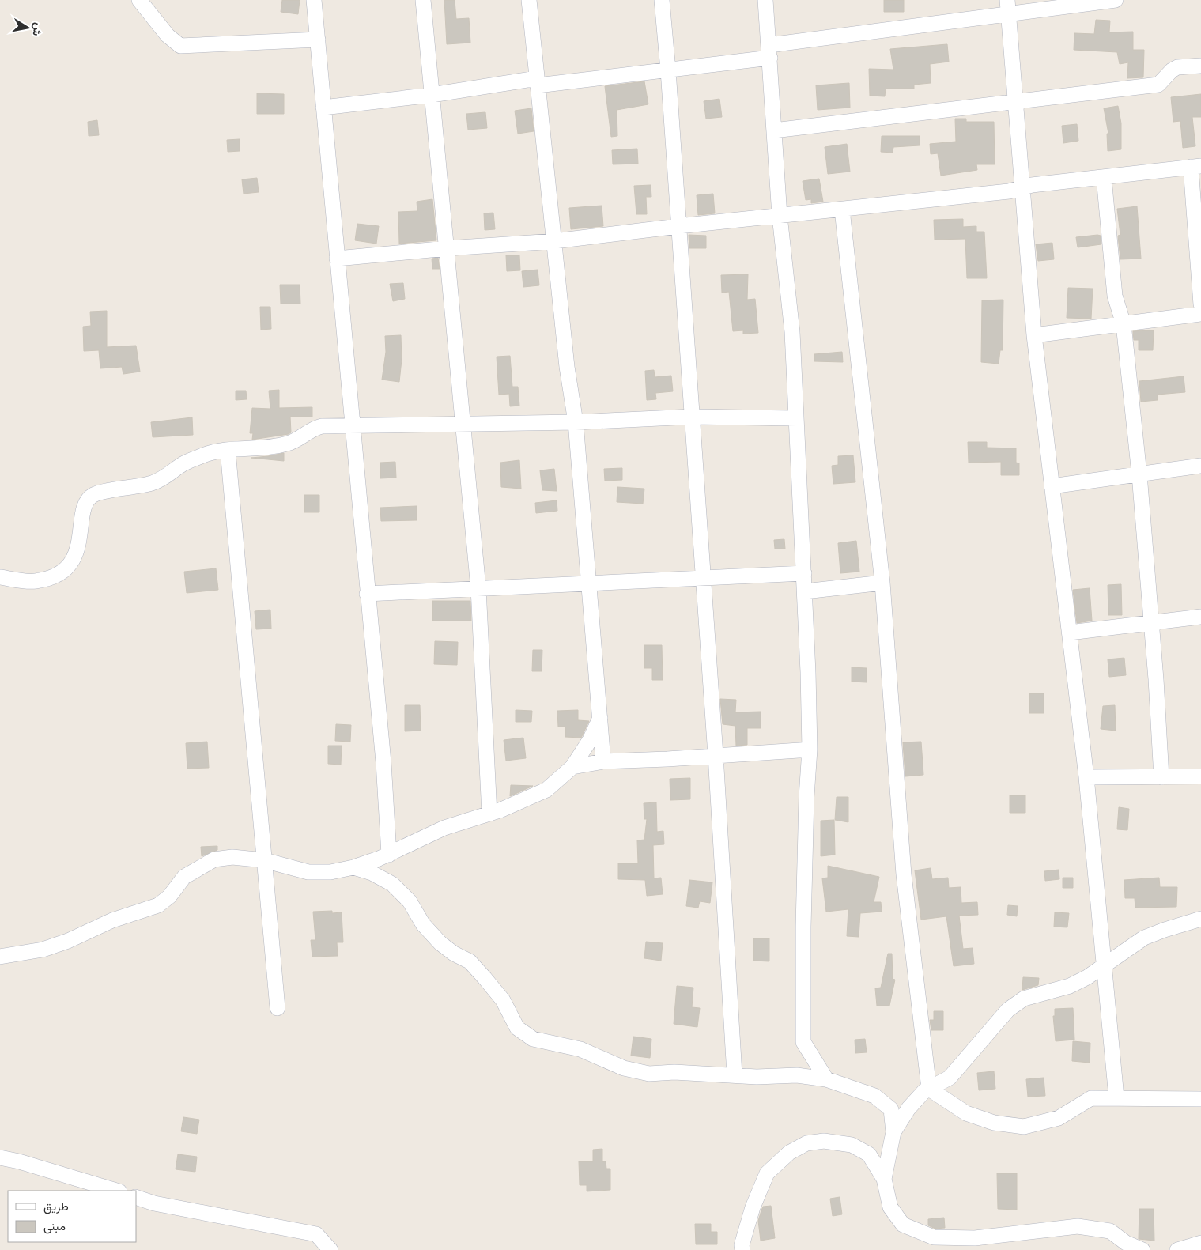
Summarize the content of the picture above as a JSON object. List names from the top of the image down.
{
  "legend": ["طريق", "مبنى"],
  "north": "right"
}
